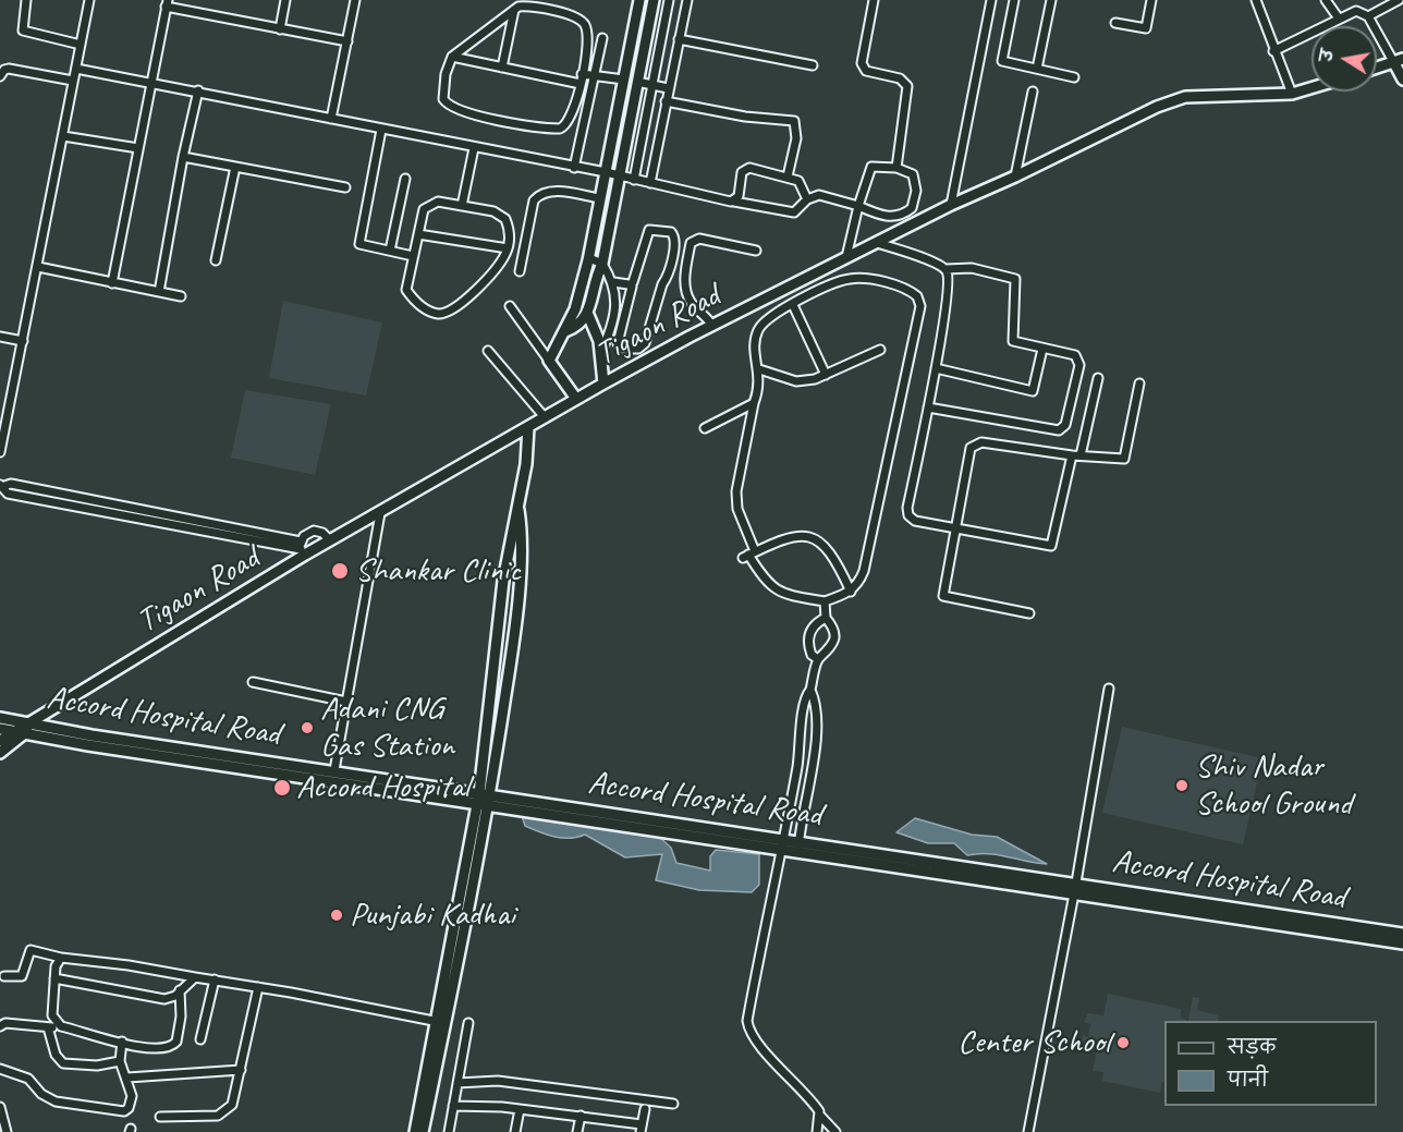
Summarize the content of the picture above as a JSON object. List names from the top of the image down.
{
  "streets": {
    "street": ["Tigaon Road", "Accord Hospital Road"]
  },
  "crossings": [
    ["Tigaon Road", "Accord Hospital Road"]
  ],
  "places": [
    "Shankar Clinic",
    "Adani CNG Gas Station",
    "Shiv Nadar School Ground",
    "Accord Hospital",
    "Punjabi Kadhai",
    "Center School"
  ],
  "legend": ["सड़क", "पानी"],
  "north": "left"
}
